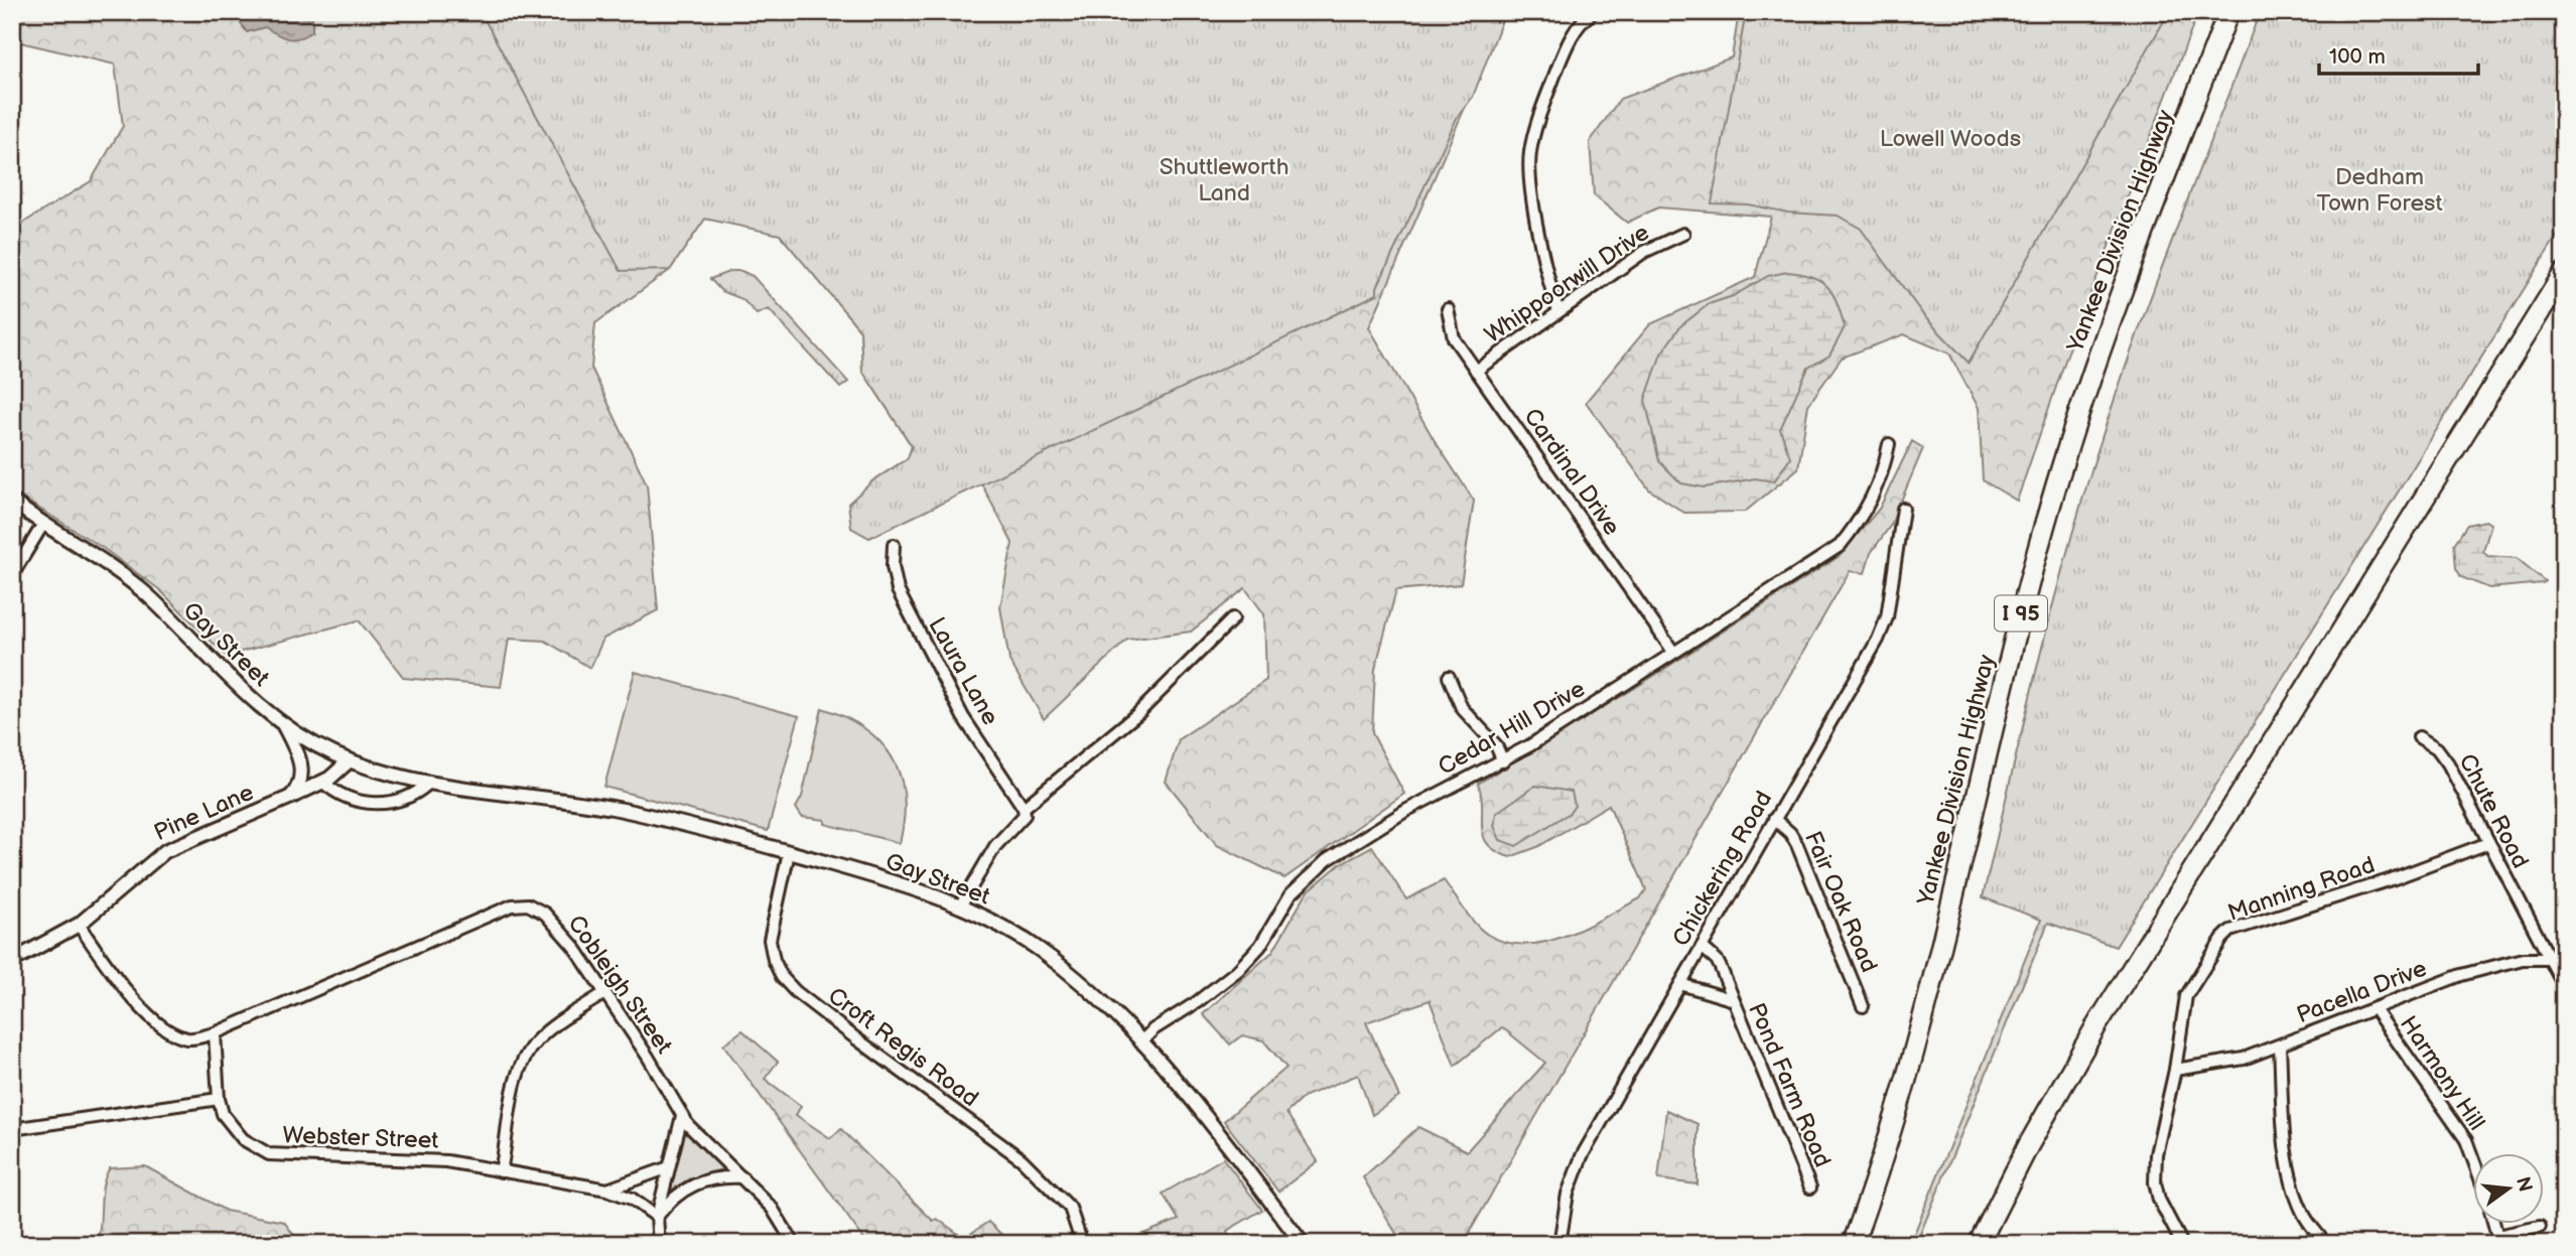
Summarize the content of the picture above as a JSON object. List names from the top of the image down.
{
  "streets": {
    "highway": ["Yankee Division Highway", "I 95"],
    "street": [
      "Whippoorwill Drive",
      "Cardinal Drive",
      "Gay Street",
      "Laura Lane",
      "Cedar Hill Drive",
      "Chute Road",
      "Pine Lane",
      "Chickering Road",
      "Manning Road",
      "Fair Oak Road",
      "Cobleigh Street",
      "Pacella Drive",
      "Croft Regis Road",
      "Harmony Hill",
      "Pond Farm Road",
      "Webster Street"
    ]
  },
  "crossings": [
    ["Whippoorwill Drive", "Cardinal Drive"],
    ["Cardinal Drive", "Cedar Hill Drive"],
    ["Gay Street", "Cedar Hill Drive"],
    ["Gay Street", "Pine Lane"],
    ["Gay Street", "Croft Regis Road"],
    ["Chute Road", "Manning Road"],
    ["Chute Road", "Pacella Drive"],
    ["Chickering Road", "Fair Oak Road"],
    ["Chickering Road", "Pond Farm Road"],
    ["Manning Road", "Pacella Drive"],
    ["Pacella Drive", "Harmony Hill"]
  ],
  "parks": ["Lowell Woods", "Shuttleworth Land", "Dedham Town Forest"],
  "scale_bar": "100 m",
  "north": "right"
}
